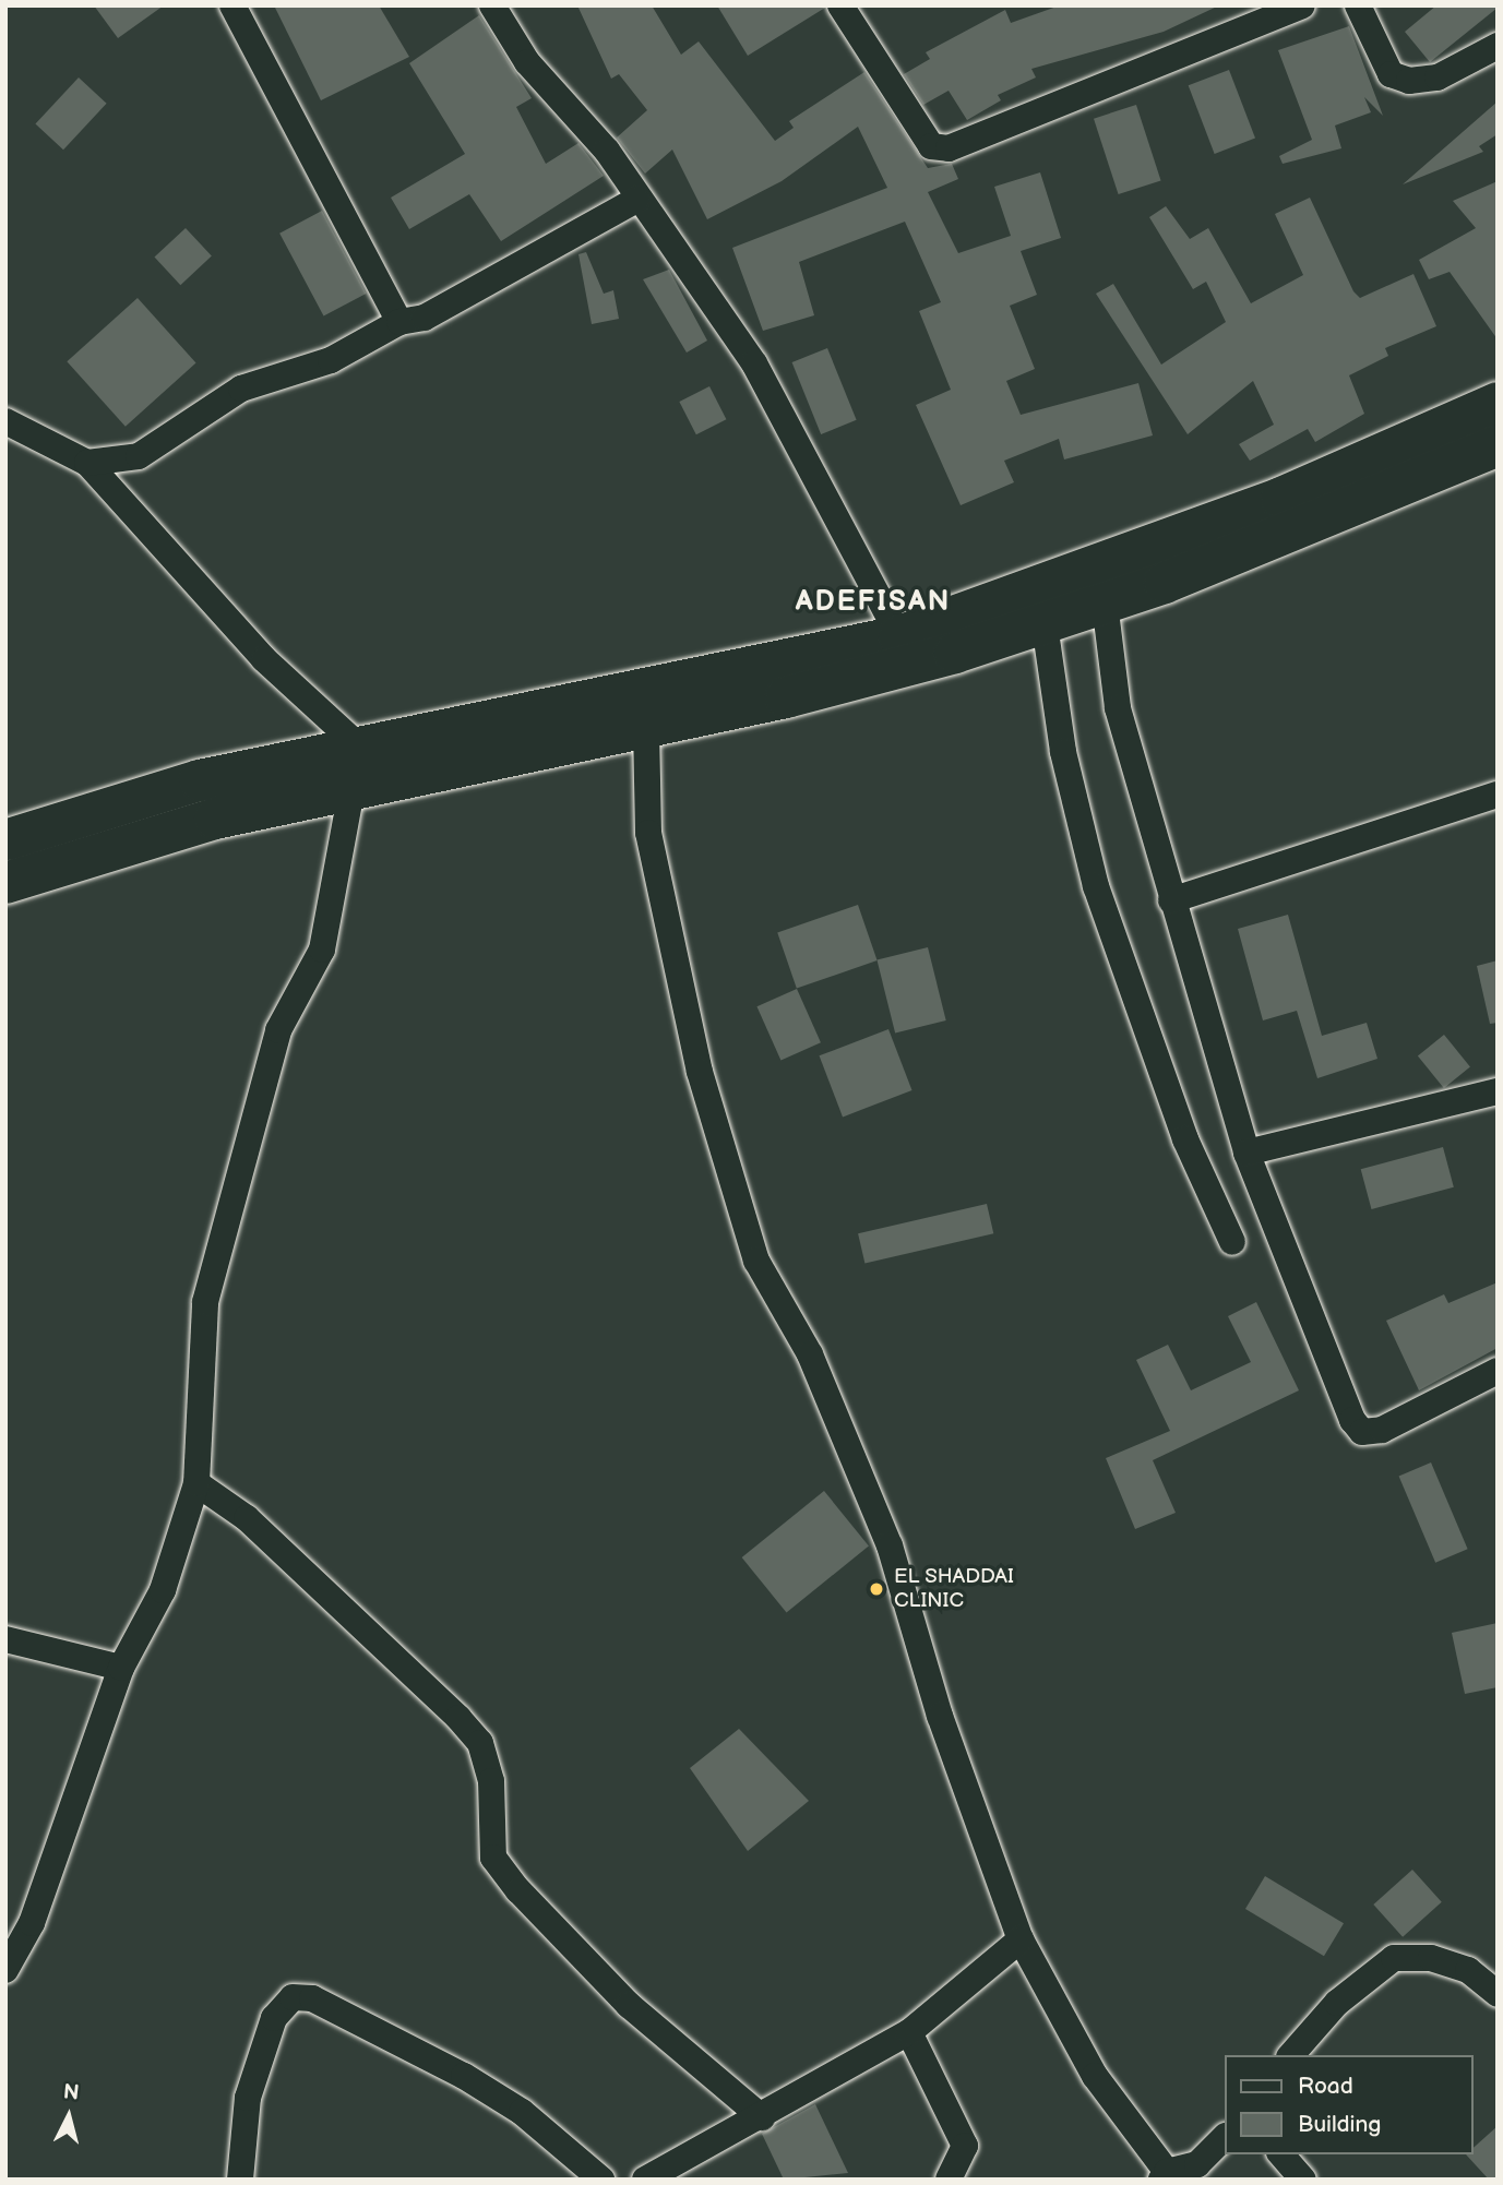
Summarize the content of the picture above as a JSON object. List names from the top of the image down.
{
  "districts": ["ADEFISAN"],
  "places": ["EL SHADDAI CLINIC"],
  "legend": ["Road", "Building"],
  "north": "top"
}
